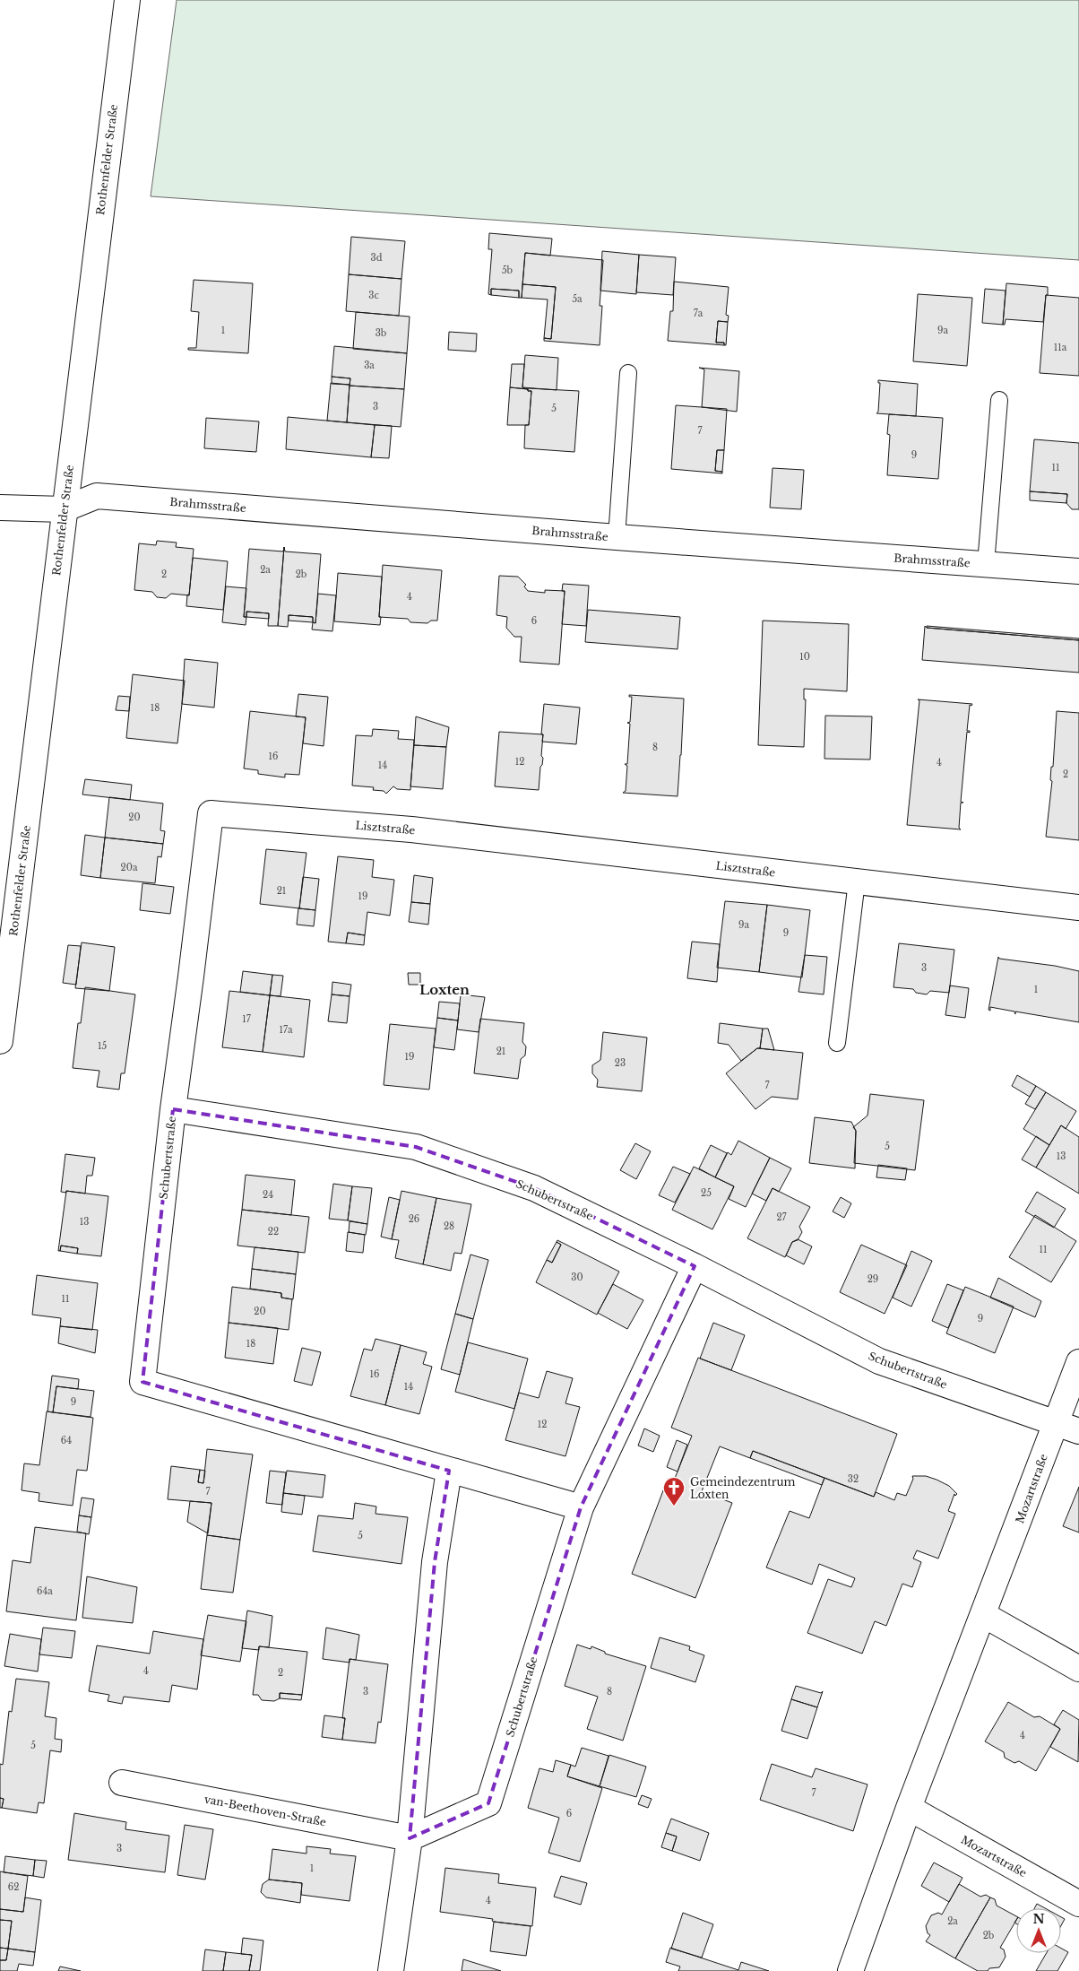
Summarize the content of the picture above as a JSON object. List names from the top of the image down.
{
  "streets": {
    "street": [
      "Rothenfelder Straße",
      "Brahmsstraße",
      "Lisztstraße",
      "Schubertstraße",
      "Mozartstraße",
      "van-Beethoven-Straße"
    ]
  },
  "crossings": [
    ["Rothenfelder Straße", "Brahmsstraße"],
    ["Lisztstraße", "Schubertstraße"],
    ["Schubertstraße", "Mozartstraße"],
    ["Schubertstraße", "van-Beethoven-Straße"]
  ],
  "districts": ["Loxten"],
  "places": {
    "church": ["Gemeindezentrum Loxten"]
  },
  "house_numbers": [
    "3d",
    "5b",
    "3c",
    "5a",
    "7a",
    "1",
    "9a",
    "3b",
    "11a",
    "3a",
    "3",
    "5",
    "7",
    "9",
    "11",
    "2a",
    "2",
    "2b",
    "4",
    "6",
    "10",
    "18",
    "8",
    "16",
    "12",
    "4",
    "14",
    "2",
    "20",
    "20a",
    "21",
    "19",
    "9a",
    "9",
    "3",
    "1",
    "17",
    "17a",
    "15",
    "21",
    "19",
    "23",
    "7",
    "5",
    "13",
    "25",
    "24",
    "27",
    "26",
    "13",
    "28",
    "22",
    "11",
    "30",
    "29",
    "11",
    "20",
    "9",
    "18",
    "16",
    "14",
    "9",
    "12",
    "64",
    "32",
    "7",
    "5",
    "64a",
    "4",
    "2",
    "3",
    "8",
    "4",
    "5",
    "7",
    "6",
    "3",
    "1",
    "62",
    "4",
    "2a",
    "2b"
  ],
  "north": "top"
}
